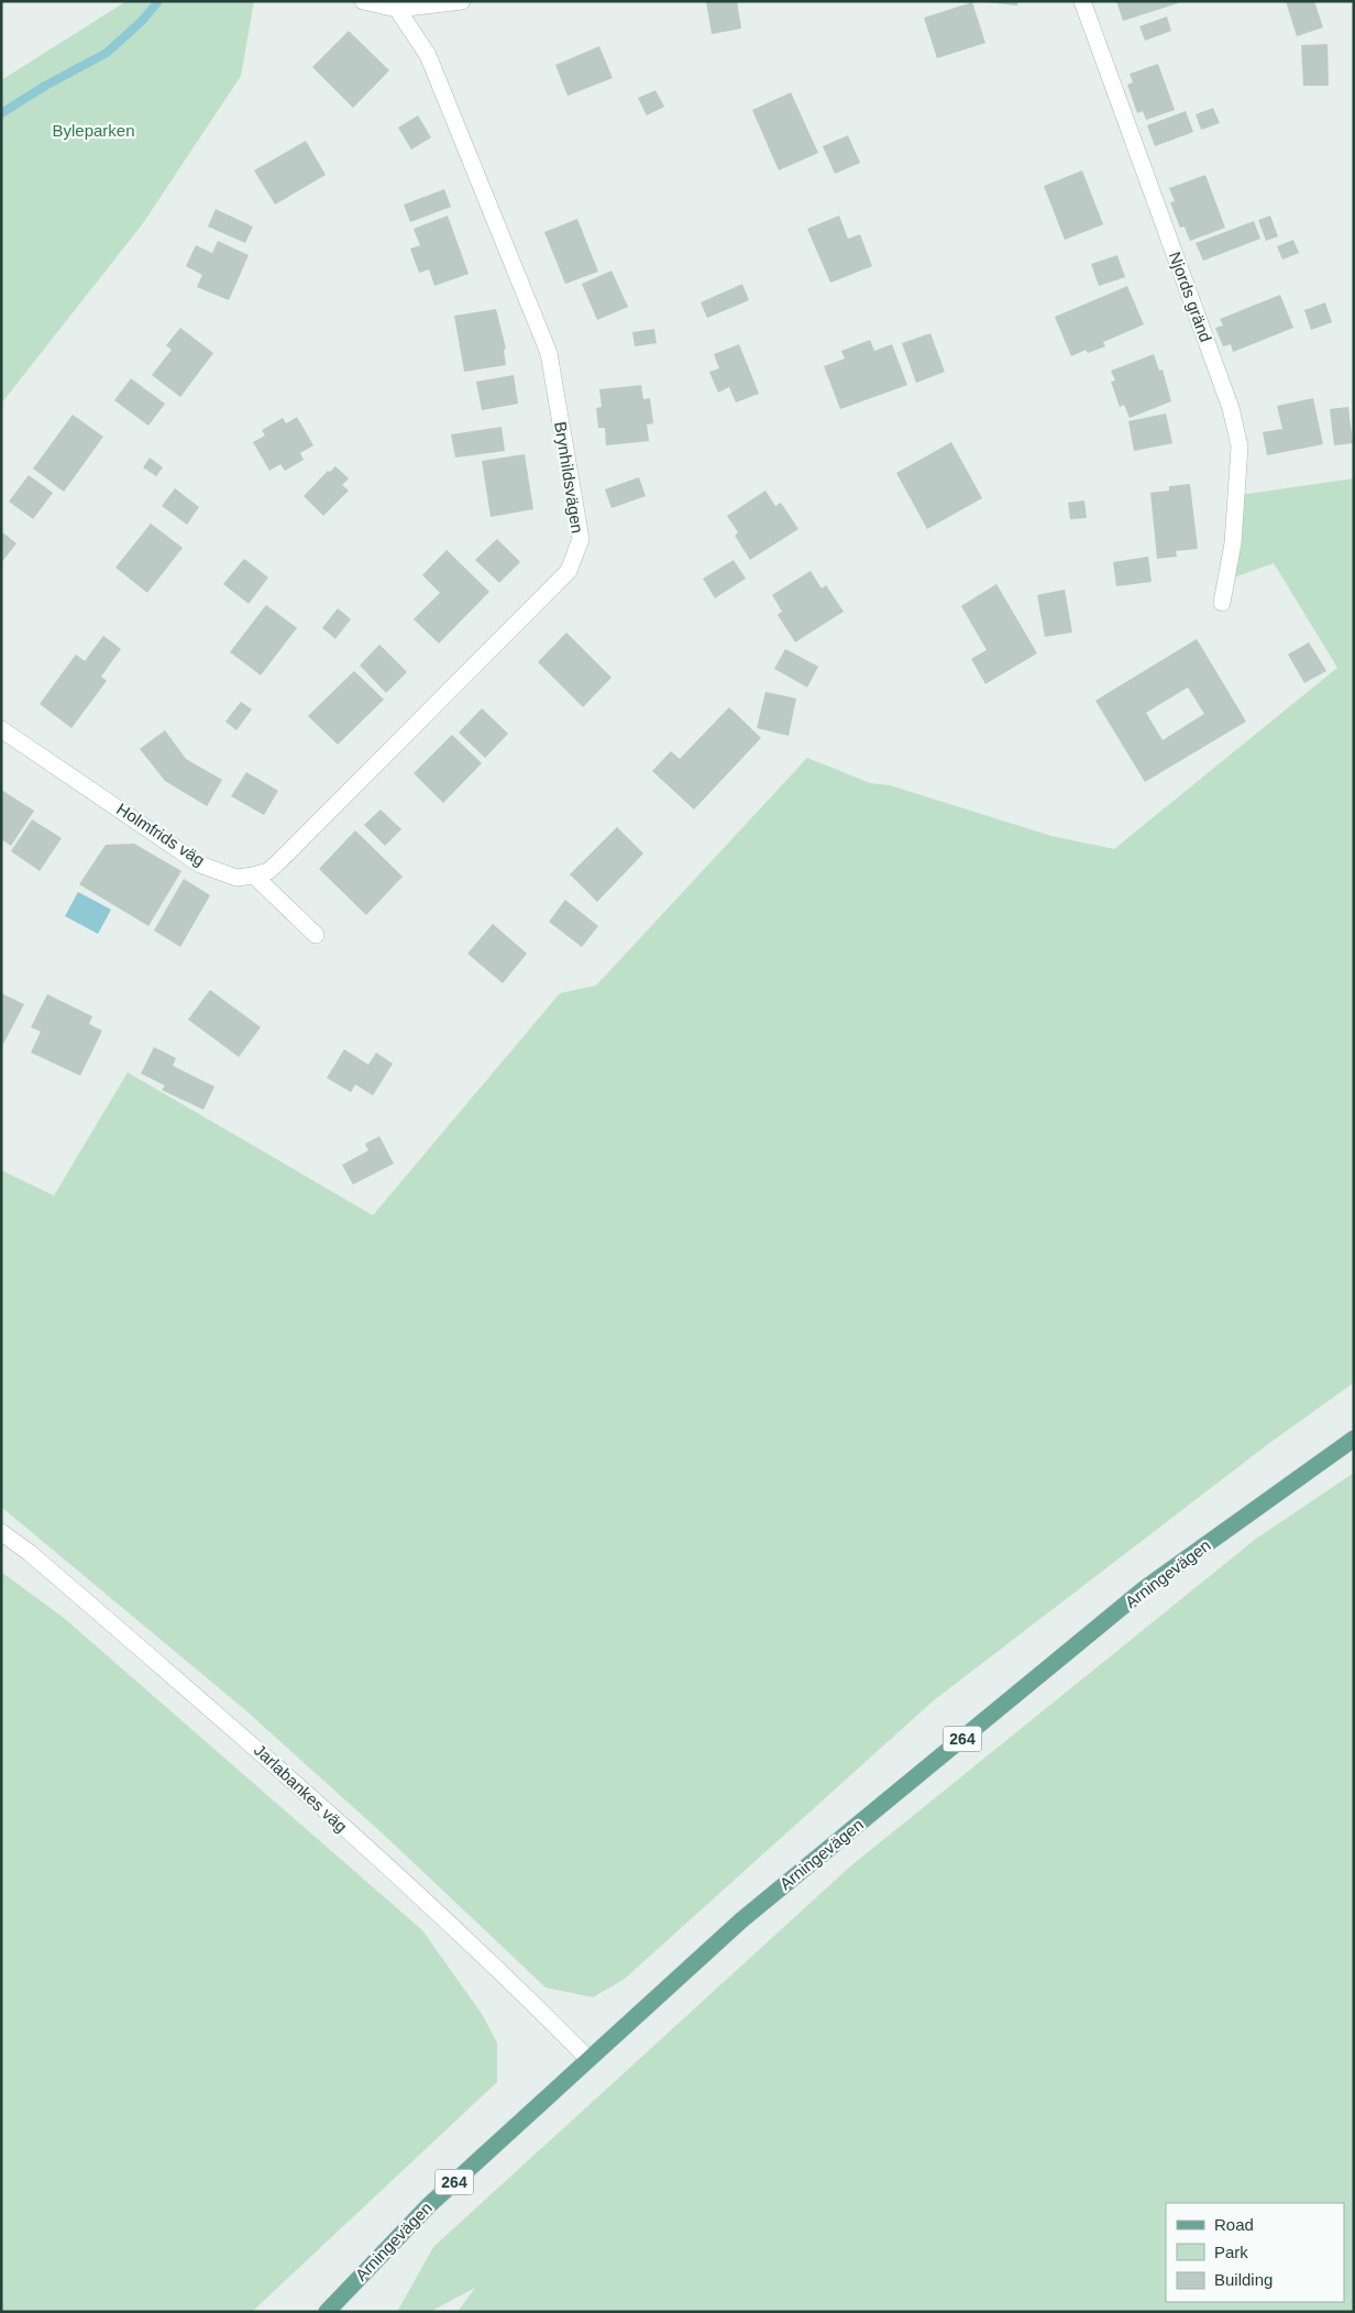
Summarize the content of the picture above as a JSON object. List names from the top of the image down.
{
  "streets": {
    "main road": ["Arningevägen", "264"],
    "street": [
      "Njords gränd",
      "Brynhildsvägen",
      "Holmfrids väg",
      "Jarlabankes väg"
    ]
  },
  "crossings": [
    ["Brynhildsvägen", "Holmfrids väg"],
    ["Arningevägen", "Jarlabankes väg"]
  ],
  "parks": ["Byleparken"],
  "legend": ["Road", "Park", "Building"]
}
